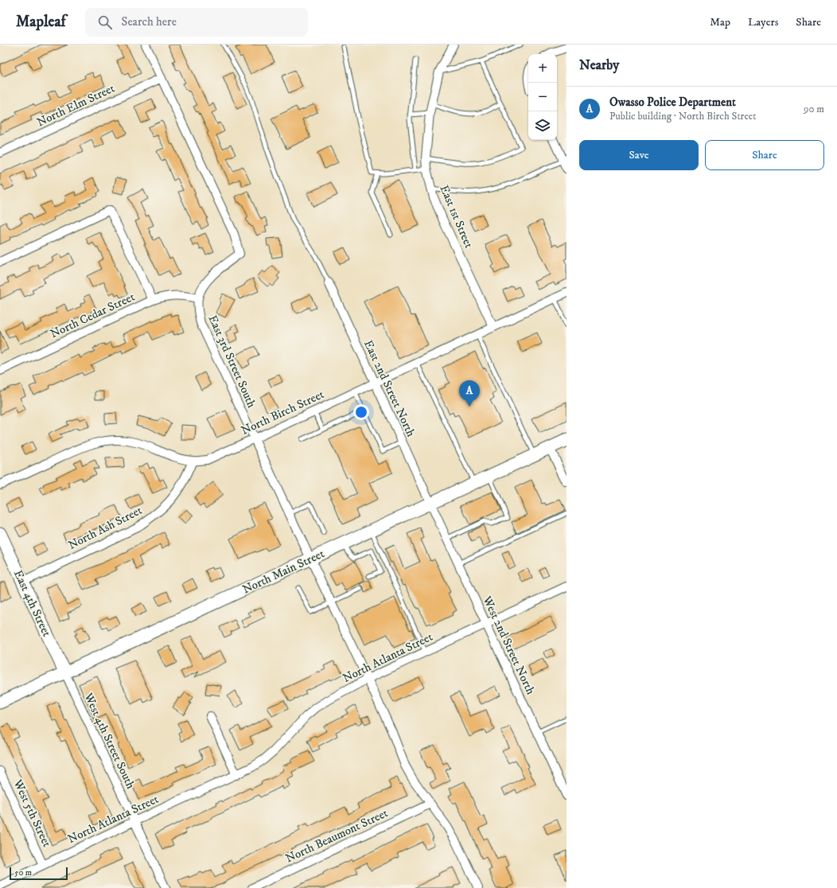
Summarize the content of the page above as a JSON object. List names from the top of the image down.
{
  "streets": {
    "main road": ["North Main Street", "East 4th Street"],
    "street": [
      "North Elm Street",
      "East 1st Street",
      "North Cedar Street",
      "East 3rd Street South",
      "East 2nd Street North",
      "North Birch Street",
      "North Ash Street",
      "West 2nd Street North",
      "North Atlanta Street",
      "West 4th Street South",
      "West 5th Street",
      "North Beaumont Street"
    ]
  },
  "crossings": [
    ["North Elm Street", "East 3rd Street South"],
    ["East 1st Street", "North Birch Street"],
    ["North Cedar Street", "East 3rd Street South"],
    ["East 3rd Street South", "North Birch Street"],
    ["East 3rd Street South", "North Main Street"],
    ["East 3rd Street South", "North Atlanta Street"],
    ["East 3rd Street South", "North Beaumont Street"],
    ["East 2nd Street North", "North Birch Street"],
    ["East 2nd Street North", "North Main Street"],
    ["East 2nd Street North", "West 2nd Street North"],
    ["North Birch Street", "North Ash Street"],
    ["North Ash Street", "East 4th Street"],
    ["North Main Street", "East 4th Street"],
    ["North Main Street", "West 2nd Street North"],
    ["North Main Street", "West 4th Street South"],
    ["East 4th Street", "West 4th Street South"],
    ["West 2nd Street North", "North Atlanta Street"],
    ["North Atlanta Street", "West 4th Street South"],
    ["North Atlanta Street", "West 5th Street"]
  ],
  "scale_bar": "50 m",
  "page": {
    "header": "Mapleaf",
    "search": "Search here",
    "nav": ["Map", "Layers", "Share"],
    "heading": "Nearby",
    "map_buttons": ["+", "−"],
    "list": [
      {
        "mark": "A",
        "name": "Owasso Police Department",
        "note": "Public building · North Birch Street",
        "value": "90 m"
      }
    ],
    "buttons": ["Save", "Share"],
    "pins": "A",
    "scale": "50 m"
  }
}
